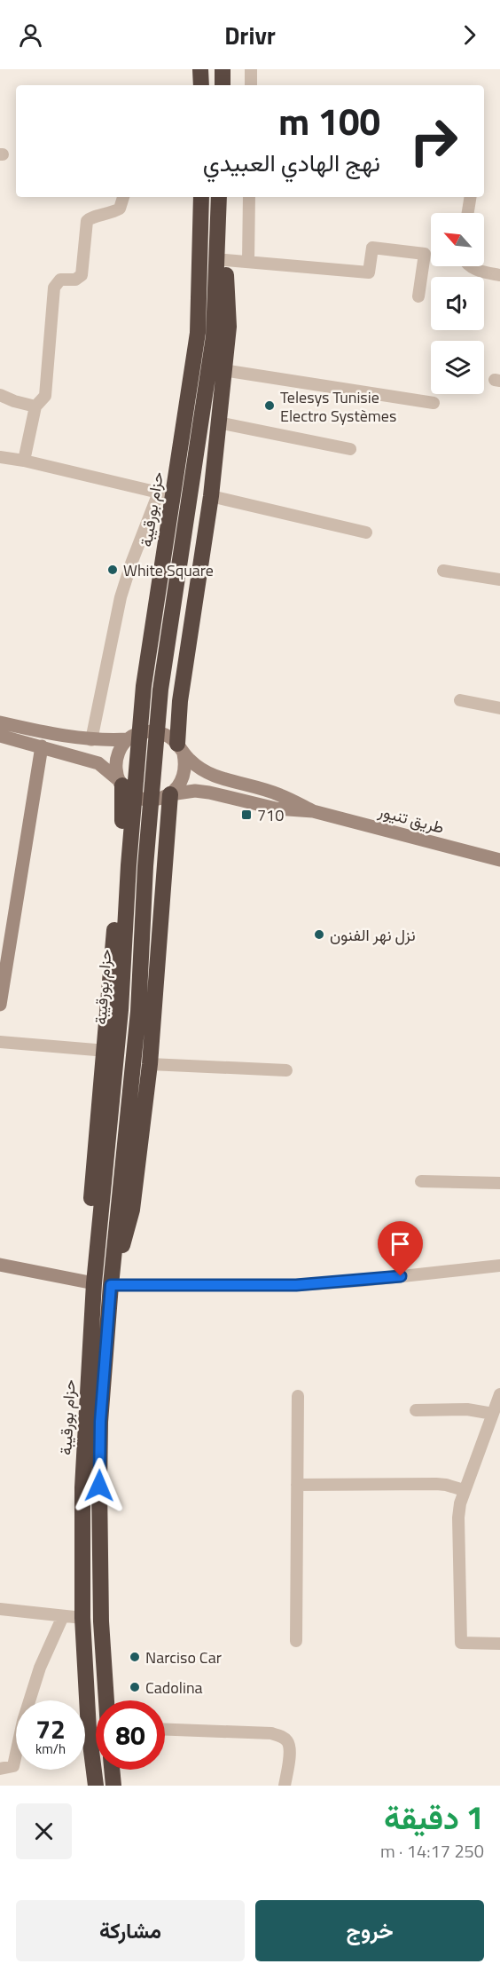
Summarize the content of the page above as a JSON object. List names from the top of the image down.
{
  "streets": {
    "highway": ["حزام بورقيبة"],
    "main road": ["طريق تنيور"]
  },
  "places": {
    "other": [
      "Telesys Tunisie Electro Systèmes",
      "White Square",
      "نزل نهر الفنون",
      "Narciso Car",
      "Cadolina"
    ],
    "transit": ["710"]
  },
  "north": "top left",
  "page": {
    "header": "Drivr",
    "turn": ["100 m", "نهج الهادي العبيدي"],
    "speed": "72 km/h",
    "limit": "80",
    "heading": ["1 دقيقة", "250 m · 14:17"],
    "buttons": ["خروج", "مشاركة"]
  }
}
